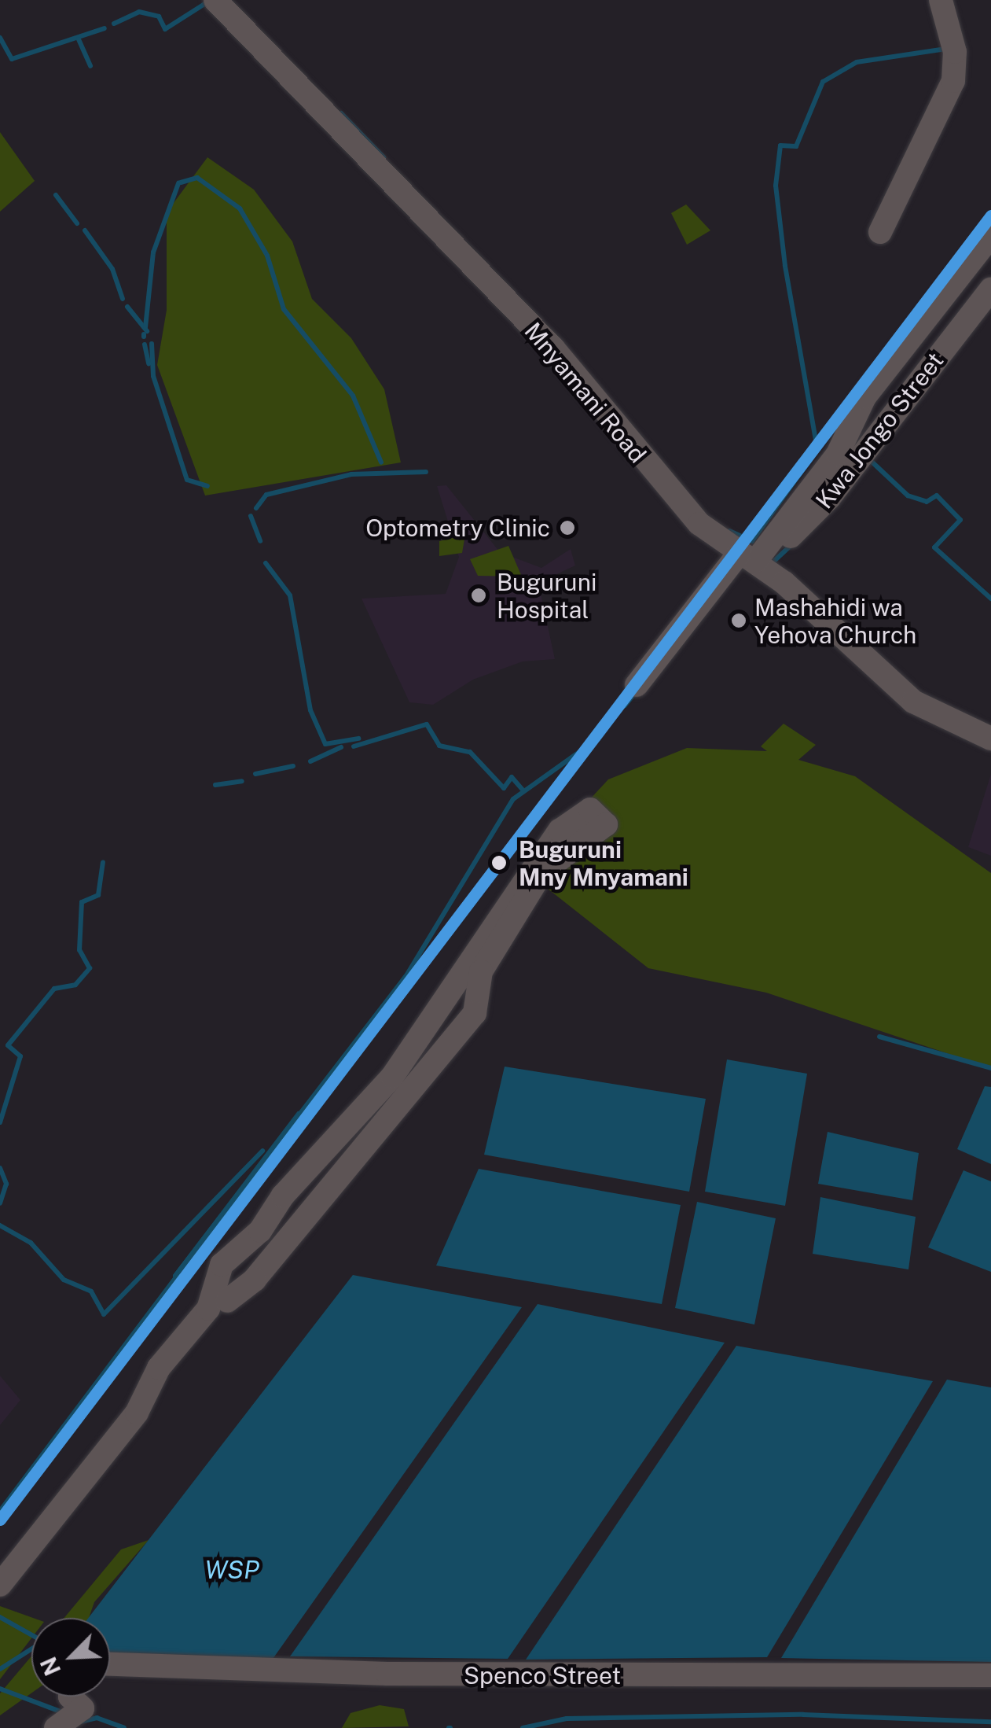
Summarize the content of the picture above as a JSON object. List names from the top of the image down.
{
  "streets": {
    "street": ["Mnyamani Road", "Kwa Jongo Street", "Spenco Street"]
  },
  "crossings": [
    ["Mnyamani Road", "Kwa Jongo Street"]
  ],
  "water": ["WSP"],
  "places": [
    "Optometry Clinic",
    "Buguruni Hospital",
    "Mashahidi wa Yehova Church",
    "Buguruni Mny Mnyamani"
  ],
  "north": "bottom left"
}
